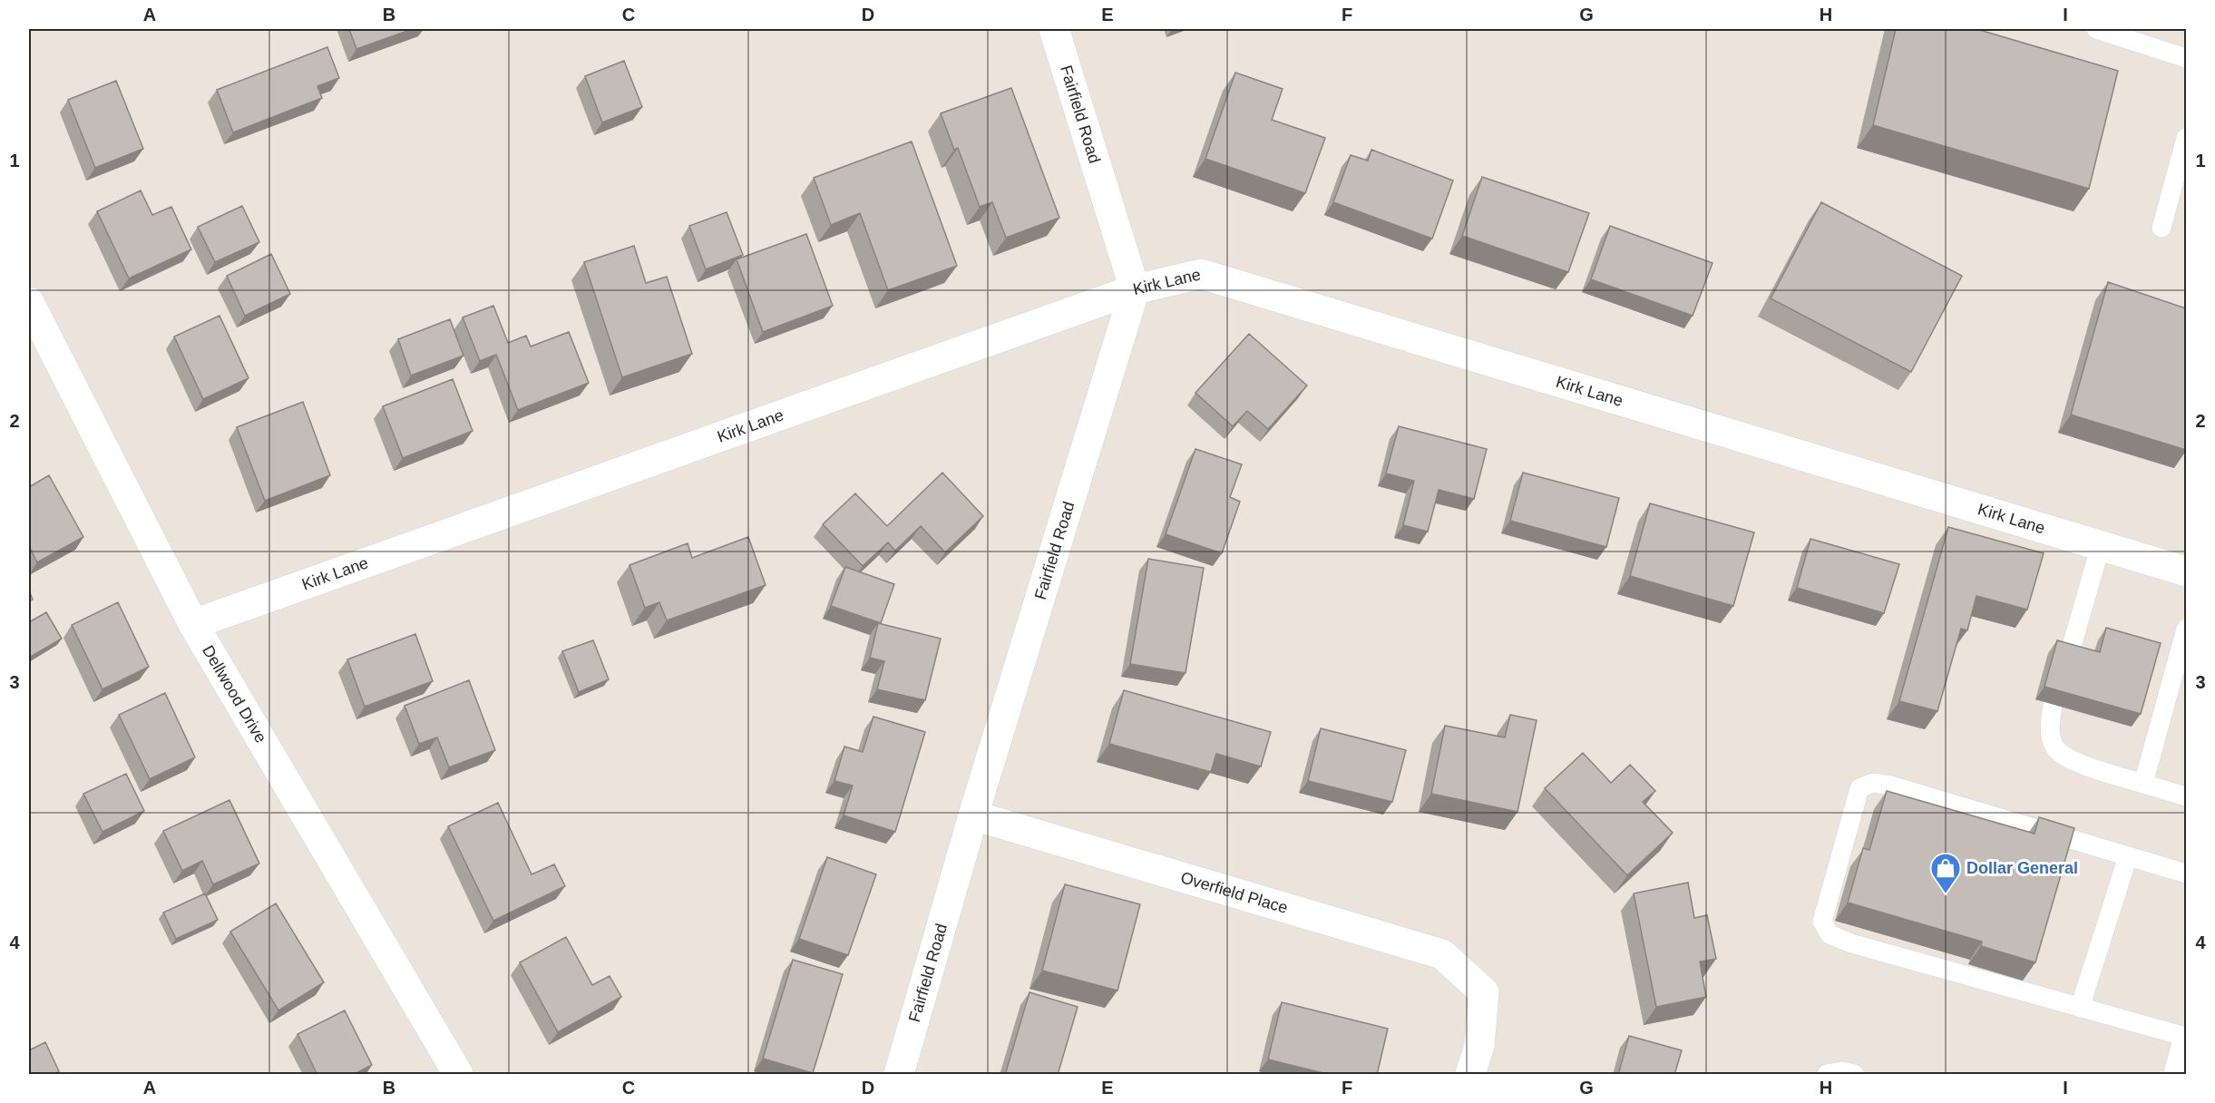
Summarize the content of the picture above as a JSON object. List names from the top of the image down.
{
  "streets": {
    "street": [
      "Fairfield Road",
      "Kirk Lane",
      "Dellwood Drive",
      "Overfield Place"
    ]
  },
  "crossings": [
    ["Fairfield Road", "Kirk Lane"],
    ["Fairfield Road", "Overfield Place"],
    ["Kirk Lane", "Dellwood Drive"]
  ],
  "places": {
    "shop": ["Dollar General"]
  },
  "grid": {
    "columns": [
      "A",
      "B",
      "C",
      "D",
      "E",
      "F",
      "G",
      "H",
      "I"
    ],
    "rows": [
      "1",
      "2",
      "3",
      "4"
    ]
  }
}
